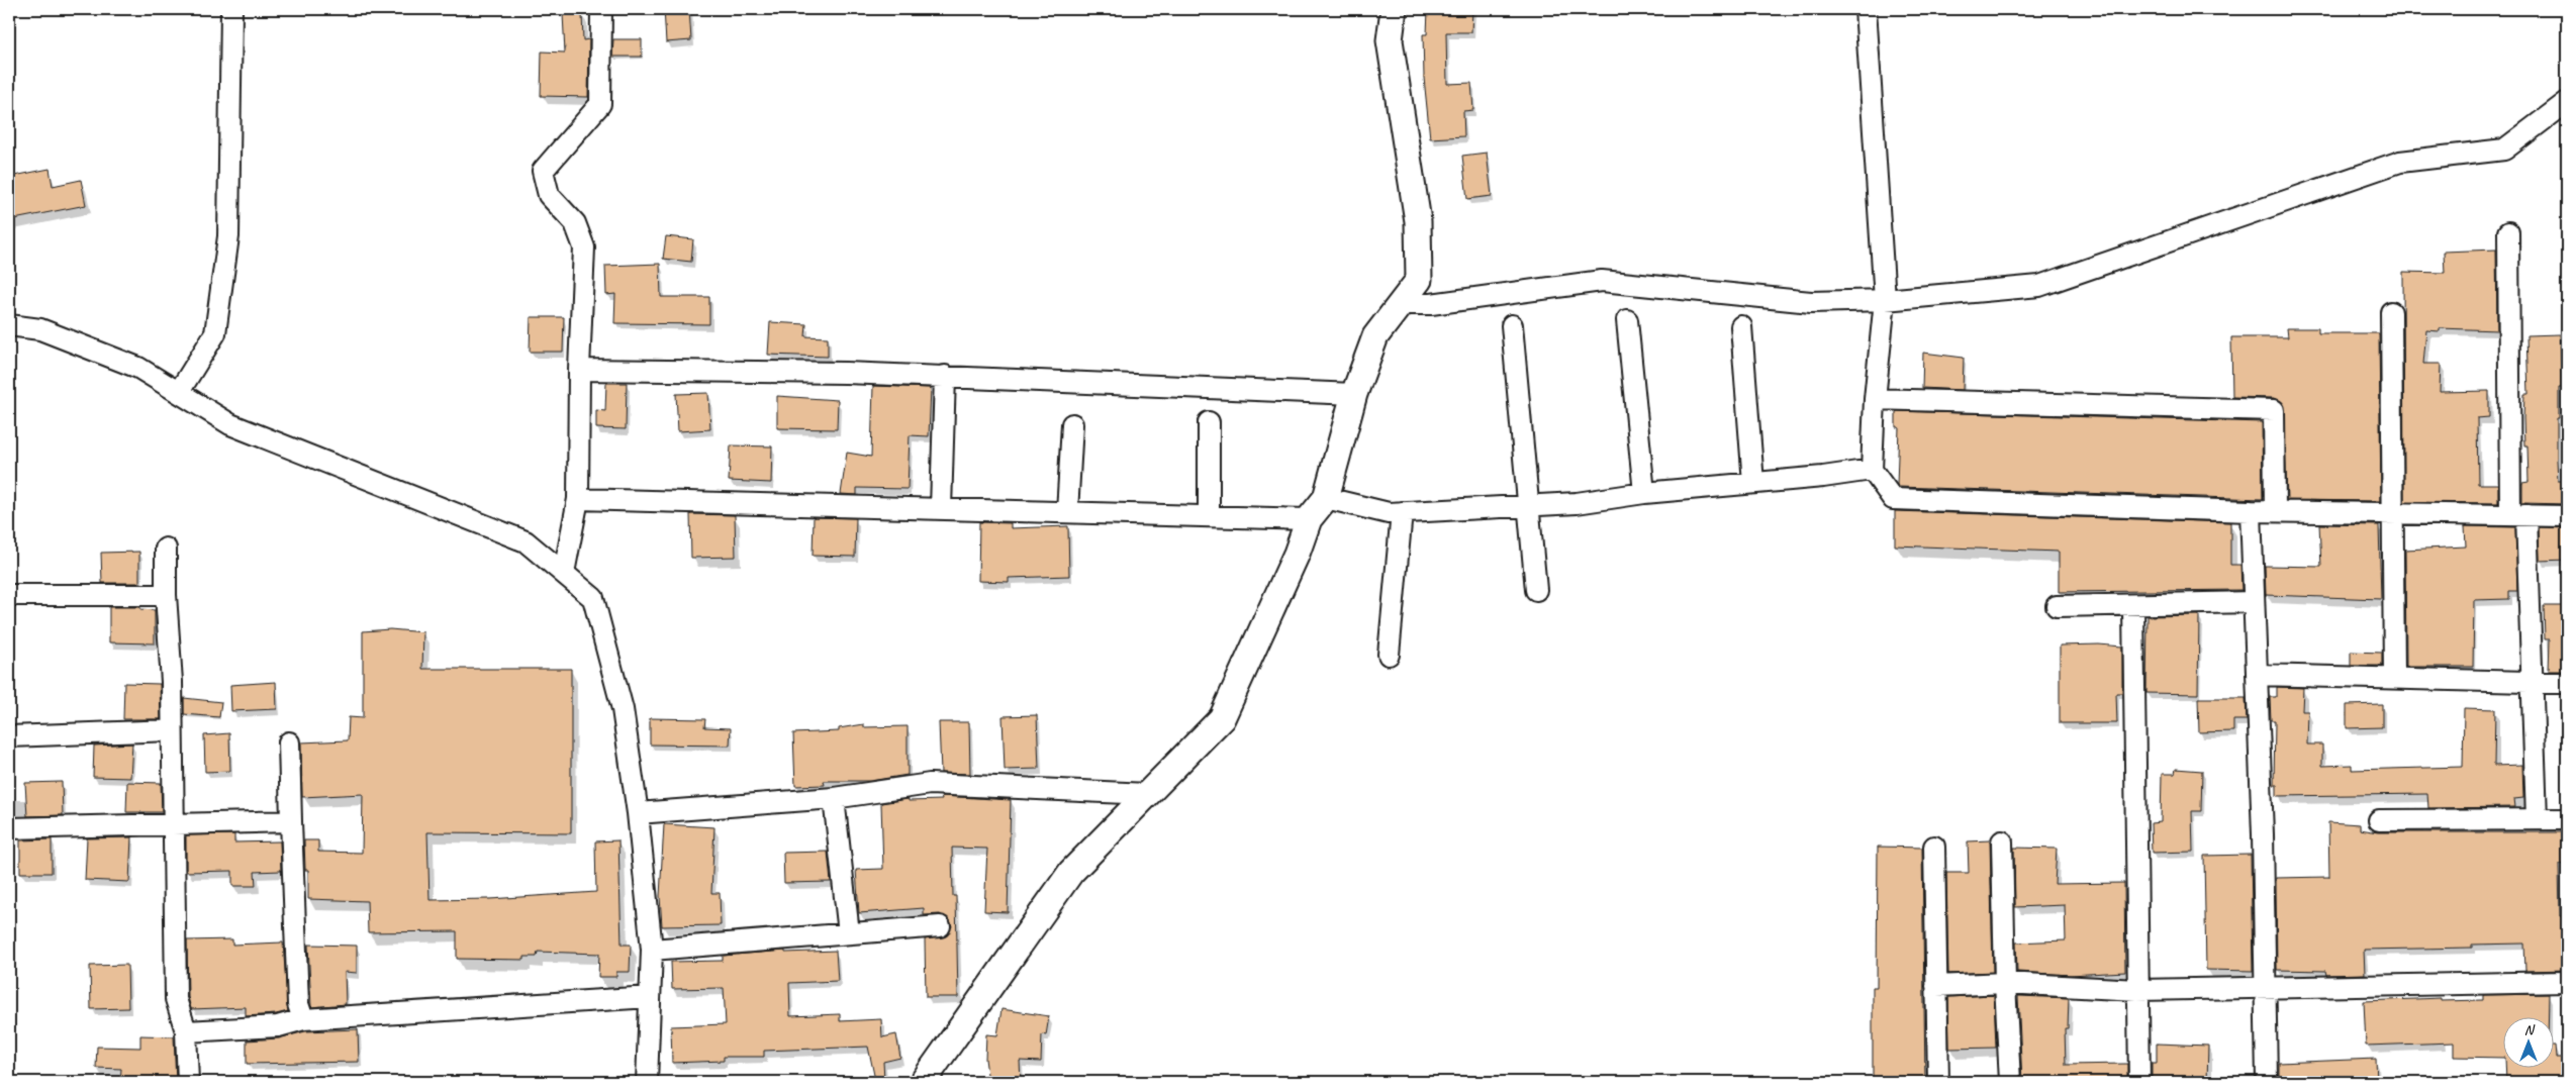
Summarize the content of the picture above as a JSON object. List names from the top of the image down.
{
  "north": "top"
}
